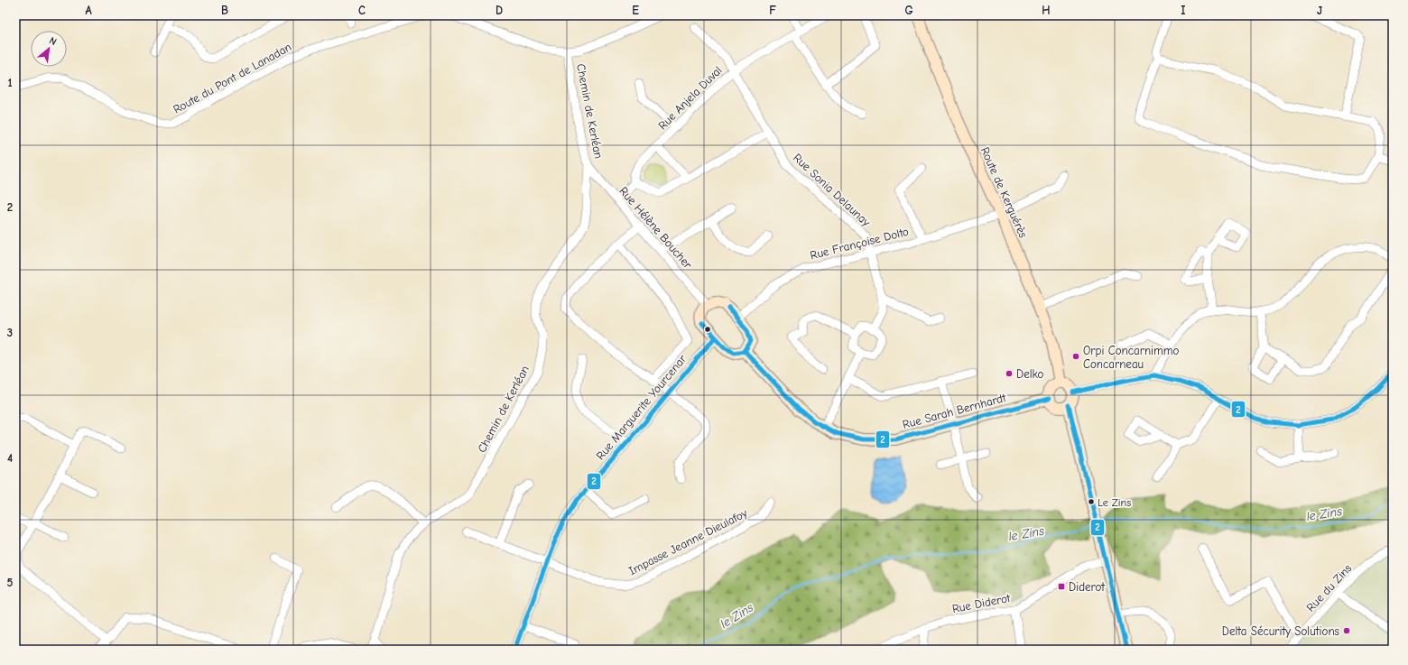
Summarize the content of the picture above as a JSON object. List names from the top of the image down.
{
  "streets": {
    "street": [
      "Route du Pont de Lanadan",
      "Rue Anjela Duval",
      "Chemin de Kerléan",
      "Rue Sonia Delaunay",
      "Route de Kerguérès",
      "Rue Hélène Boucher",
      "Rue Françoise Dolto",
      "Rue Marguerite Yourcenar",
      "Rue Sarah Bernhardt",
      "Impasse Jeanne Dieulafoy",
      "Rue du Zins",
      "Rue Diderot"
    ]
  },
  "crossings": [
    ["Rue Anjela Duval", "Rue Sonia Delaunay"],
    ["Chemin de Kerléan", "Rue Hélène Boucher"],
    ["Rue Sonia Delaunay", "Rue Françoise Dolto"],
    ["Route de Kerguérès", "Rue Françoise Dolto"],
    ["Route de Kerguérès", "Rue Sarah Bernhardt"],
    ["Rue Marguerite Yourcenar", "Impasse Jeanne Dieulafoy"]
  ],
  "water": ["le Zins"],
  "places": {
    "other": [
      "Orpi Concarnimmo Concarneau",
      "Delko",
      "Le Zins",
      "Delta Sécurity Solutions"
    ],
    "transit": ["Diderot"]
  },
  "lines": ["transit line 2"],
  "north": "top right",
  "grid": {
    "columns": [
      "A",
      "B",
      "C",
      "D",
      "E",
      "F",
      "G",
      "H",
      "I",
      "J"
    ],
    "rows": [
      "1",
      "2",
      "3",
      "4",
      "5"
    ]
  }
}
